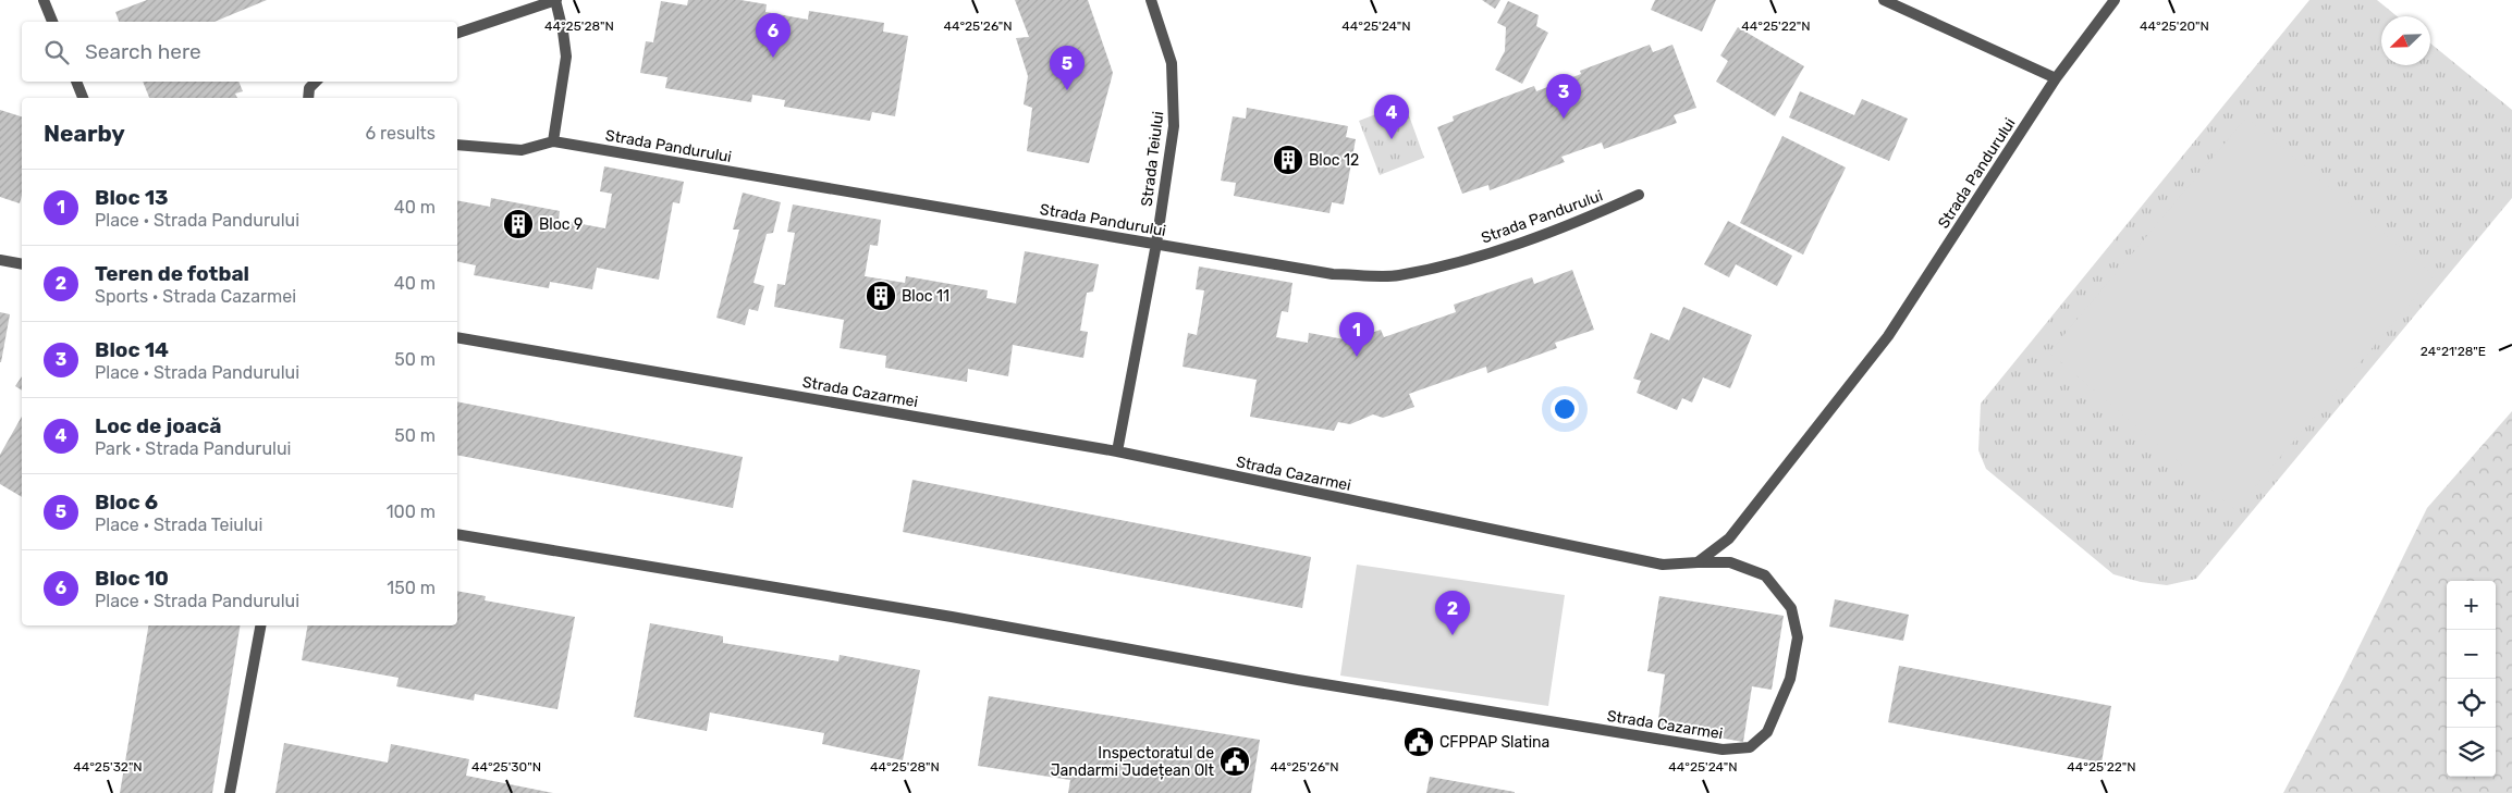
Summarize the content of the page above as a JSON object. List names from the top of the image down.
{
  "streets": {
    "street": ["Strada Pandurului", "Strada Teiului", "Strada Cazarmei"]
  },
  "crossings": [
    ["Strada Pandurului", "Strada Teiului"],
    ["Strada Pandurului", "Strada Cazarmei"],
    ["Strada Teiului", "Strada Cazarmei"]
  ],
  "places": {
    "building": ["Bloc 12", "Bloc 9", "Bloc 11"],
    "public building": ["CFPPAP Slatina", "Inspectoratul de Jandarmi Județean Olt"]
  },
  "north": "bottom left",
  "page": {
    "pins": [
      "6",
      "5",
      "3",
      "4",
      "1",
      "2"
    ],
    "search": "Search here",
    "heading": ["Nearby", "6 results"],
    "list": [
      {
        "mark": "1",
        "name": "Bloc 13",
        "note": "Place · Strada Pandurului",
        "value": "40 m"
      },
      {
        "mark": "2",
        "name": "Teren de fotbal",
        "note": "Sports · Strada Cazarmei",
        "value": "40 m"
      },
      {
        "mark": "3",
        "name": "Bloc 14",
        "note": "Place · Strada Pandurului",
        "value": "50 m"
      },
      {
        "mark": "4",
        "name": "Loc de joacă",
        "note": "Park · Strada Pandurului",
        "value": "50 m"
      },
      {
        "mark": "5",
        "name": "Bloc 6",
        "note": "Place · Strada Teiului",
        "value": "100 m"
      },
      {
        "mark": "6",
        "name": "Bloc 10",
        "note": "Place · Strada Pandurului",
        "value": "150 m"
      }
    ],
    "map_buttons": ["+", "−"]
  },
  "coordinates": [
    "44°25'28\"N",
    "44°25'26\"N",
    "44°25'24\"N",
    "44°25'22\"N",
    "44°25'20\"N",
    "24°21'28\"E",
    "44°25'32\"N",
    "44°25'30\"N"
  ]
}
